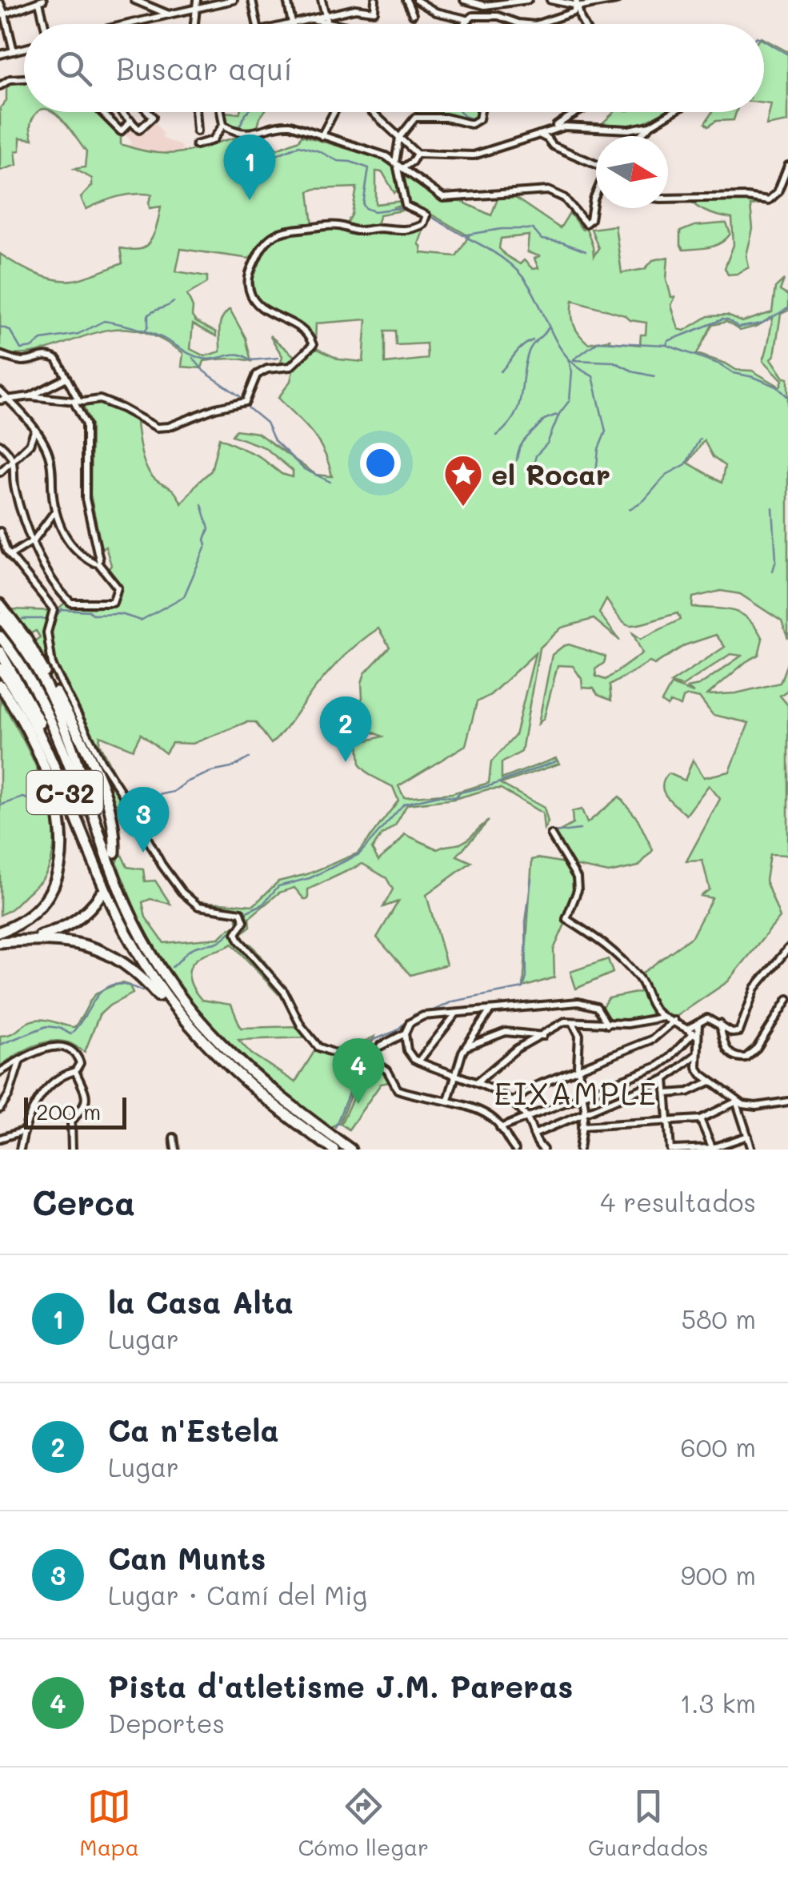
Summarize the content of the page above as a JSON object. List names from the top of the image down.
{
  "streets": {
    "highway": ["C-32"]
  },
  "districts": ["EIXAMPLE"],
  "places": {
    "place": ["el Rocar"]
  },
  "scale_bar": "200 m",
  "north": "right",
  "page": {
    "search": "Buscar aquí",
    "pins": [
      "1",
      "2",
      "3",
      "4"
    ],
    "scale": "200 m",
    "heading": ["Cerca", "4 resultados"],
    "list": [
      {
        "mark": "1",
        "name": "la Casa Alta",
        "note": "Lugar",
        "value": "580 m"
      },
      {
        "mark": "2",
        "name": "Ca n'Estela",
        "note": "Lugar",
        "value": "600 m"
      },
      {
        "mark": "3",
        "name": "Can Munts",
        "note": "Lugar · Camí del Mig",
        "value": "900 m"
      },
      {
        "mark": "4",
        "name": "Pista d'atletisme J.M. Pareras",
        "note": "Deportes",
        "value": "1.3 km"
      }
    ],
    "nav": ["Mapa", "Cómo llegar", "Guardados"]
  }
}
